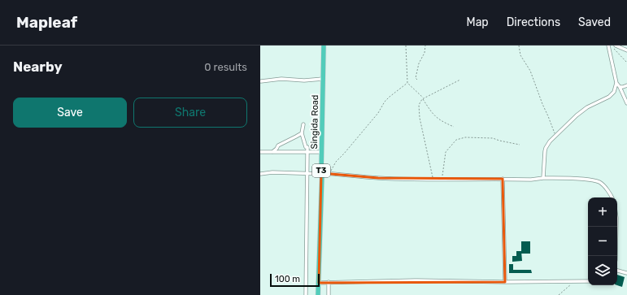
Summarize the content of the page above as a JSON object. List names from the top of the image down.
{
  "streets": {
    "highway": ["Singida Road", "T3"]
  },
  "scale_bar": "100 m",
  "page": {
    "header": "Mapleaf",
    "nav": ["Map", "Directions", "Saved"],
    "heading": ["Nearby", "0 results"],
    "buttons": ["Save", "Share"],
    "map_buttons": ["+", "−"],
    "scale": "100 m"
  }
}
